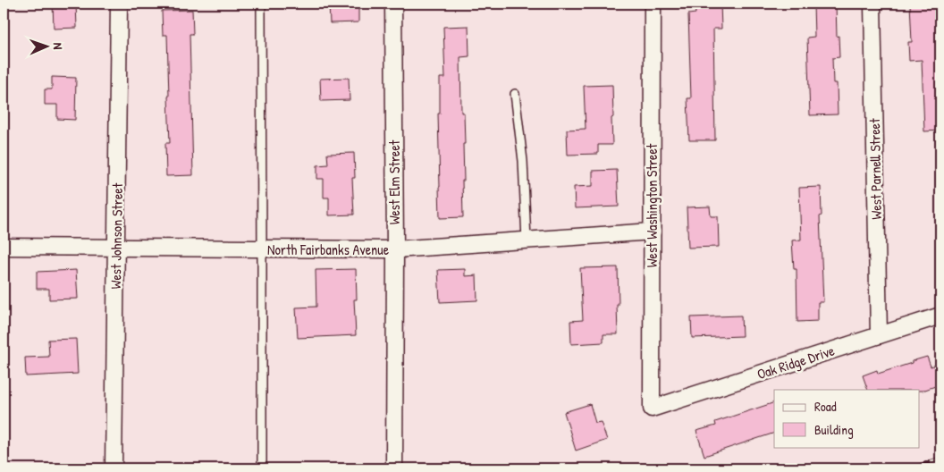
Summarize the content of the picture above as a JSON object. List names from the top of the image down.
{
  "streets": {
    "street": [
      "West Parnell Street",
      "West Elm Street",
      "West Washington Street",
      "West Johnson Street",
      "North Fairbanks Avenue",
      "Oak Ridge Drive"
    ]
  },
  "crossings": [
    ["West Parnell Street", "Oak Ridge Drive"],
    ["West Elm Street", "North Fairbanks Avenue"],
    ["West Washington Street", "North Fairbanks Avenue"],
    ["West Washington Street", "Oak Ridge Drive"],
    ["West Johnson Street", "North Fairbanks Avenue"]
  ],
  "legend": ["Road", "Building"],
  "north": "right"
}
